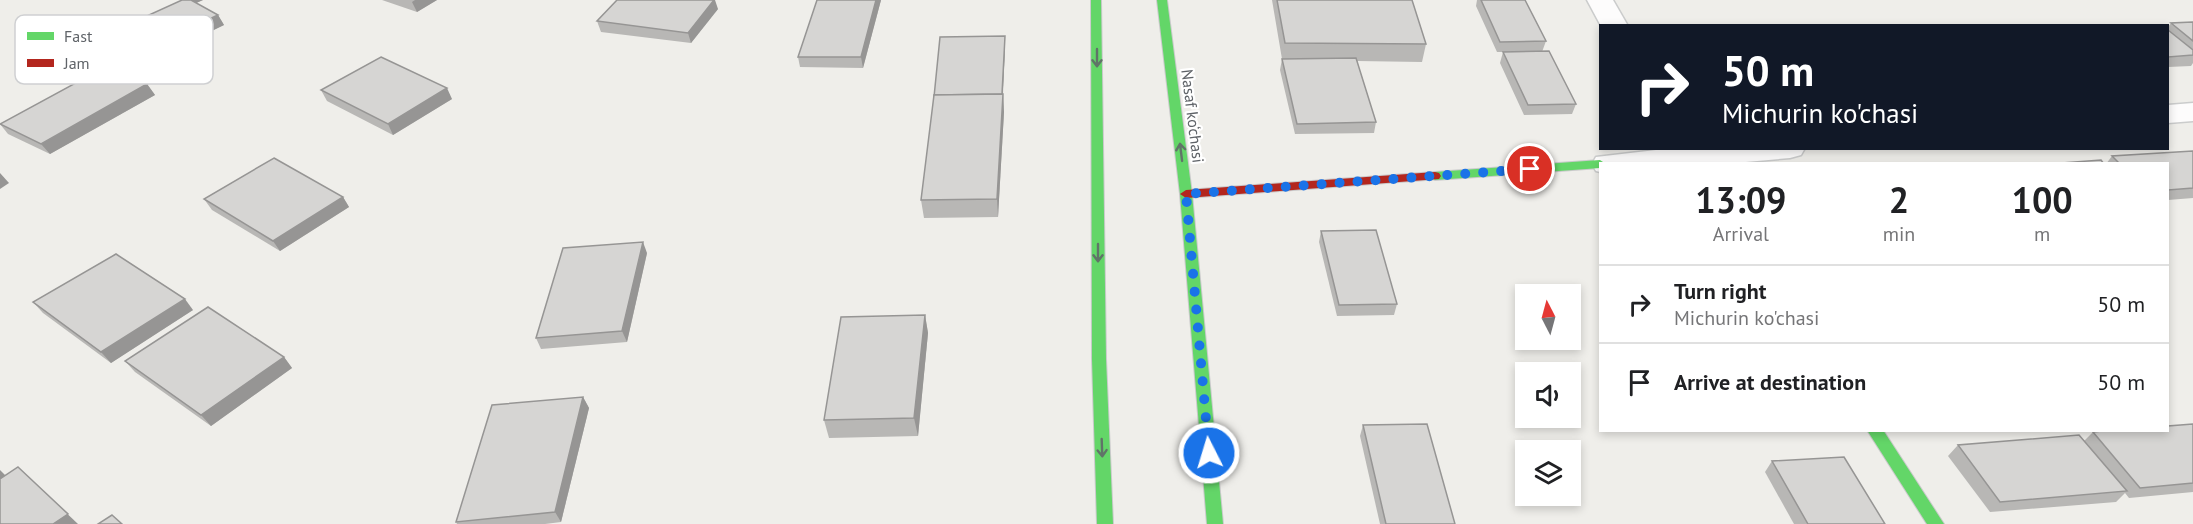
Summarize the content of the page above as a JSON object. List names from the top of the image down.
{
  "streets": {
    "main road": ["Nasaf ko‘chasi"]
  },
  "legend": ["Fast", "Jam"],
  "north": "top",
  "page": {
    "turn": ["50 m", "Michurin ko'chasi"],
    "eta": [
      "13:09",
      "Arrival",
      "2",
      "min",
      "100",
      "m"
    ],
    "list": [
      {
        "name": "Turn right",
        "note": "Michurin ko'chasi",
        "value": "50 m"
      },
      {
        "name": "Arrive at destination",
        "value": "50 m"
      }
    ]
  }
}
